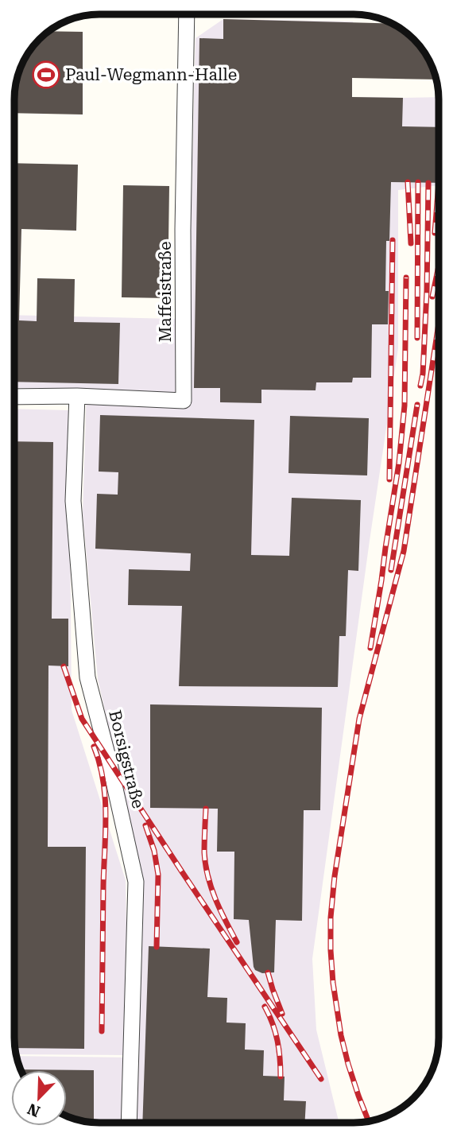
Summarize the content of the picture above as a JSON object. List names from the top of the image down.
{
  "streets": {
    "street": ["Maffeistraße", "Borsigstraße"]
  },
  "crossings": [
    ["Maffeistraße", "Borsigstraße"]
  ],
  "places": {
    "sports": ["Paul-Wegmann-Halle"]
  },
  "north": "bottom left"
}
